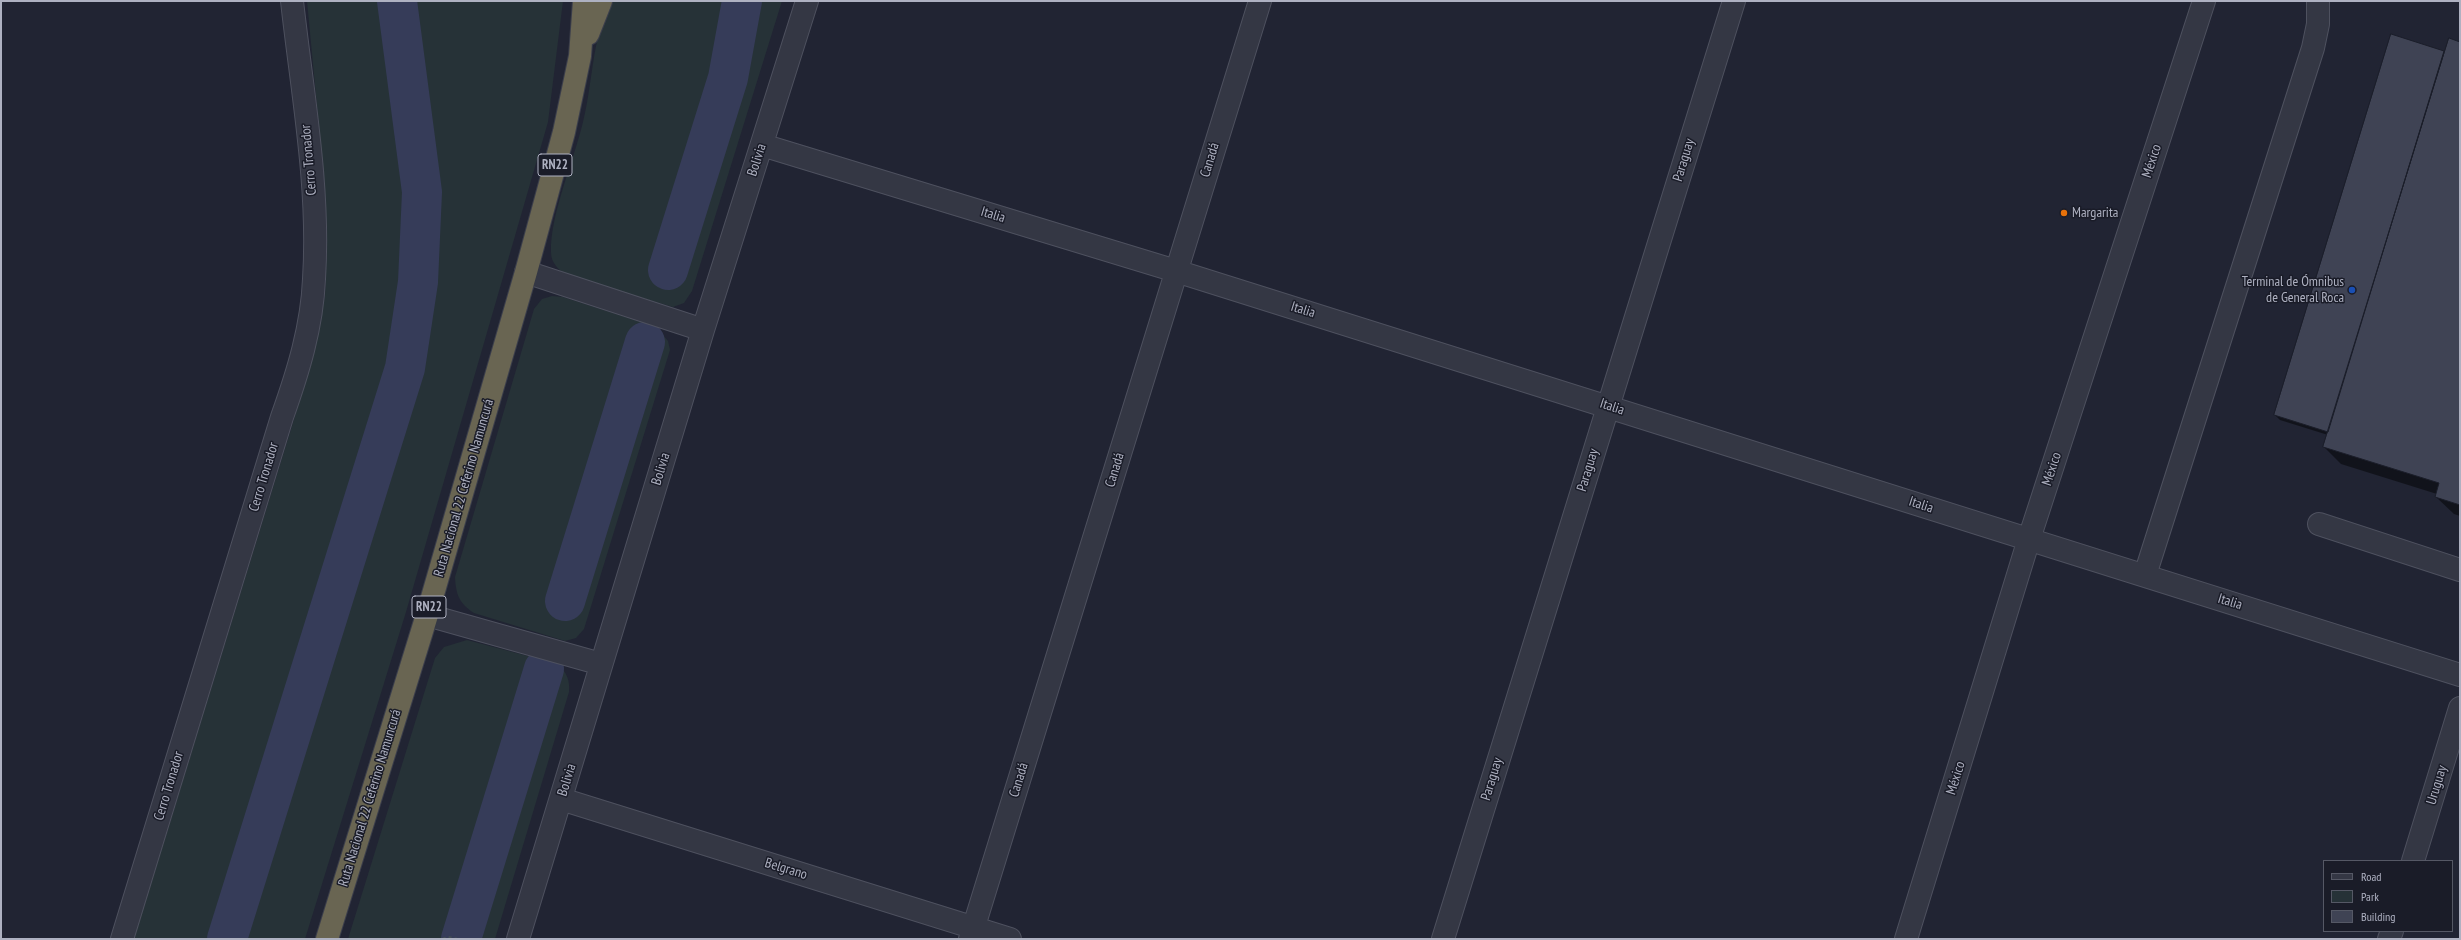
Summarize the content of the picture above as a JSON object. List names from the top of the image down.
{
  "streets": {
    "highway": ["RN22", "Ruta Nacional 22 Ceferino Namuncurá"],
    "street": [
      "Cerro Tronador",
      "Bolivia",
      "Canadá",
      "Paraguay",
      "México",
      "Italia",
      "Uruguay",
      "Belgrano"
    ]
  },
  "crossings": [
    ["Bolivia", "Italia"],
    ["Bolivia", "Belgrano"],
    ["Canadá", "Italia"],
    ["Canadá", "Belgrano"],
    ["Paraguay", "Italia"],
    ["México", "Italia"]
  ],
  "places": ["Margarita", "Terminal de Ómnibus de General Roca"],
  "legend": ["Road", "Park", "Building"]
}
